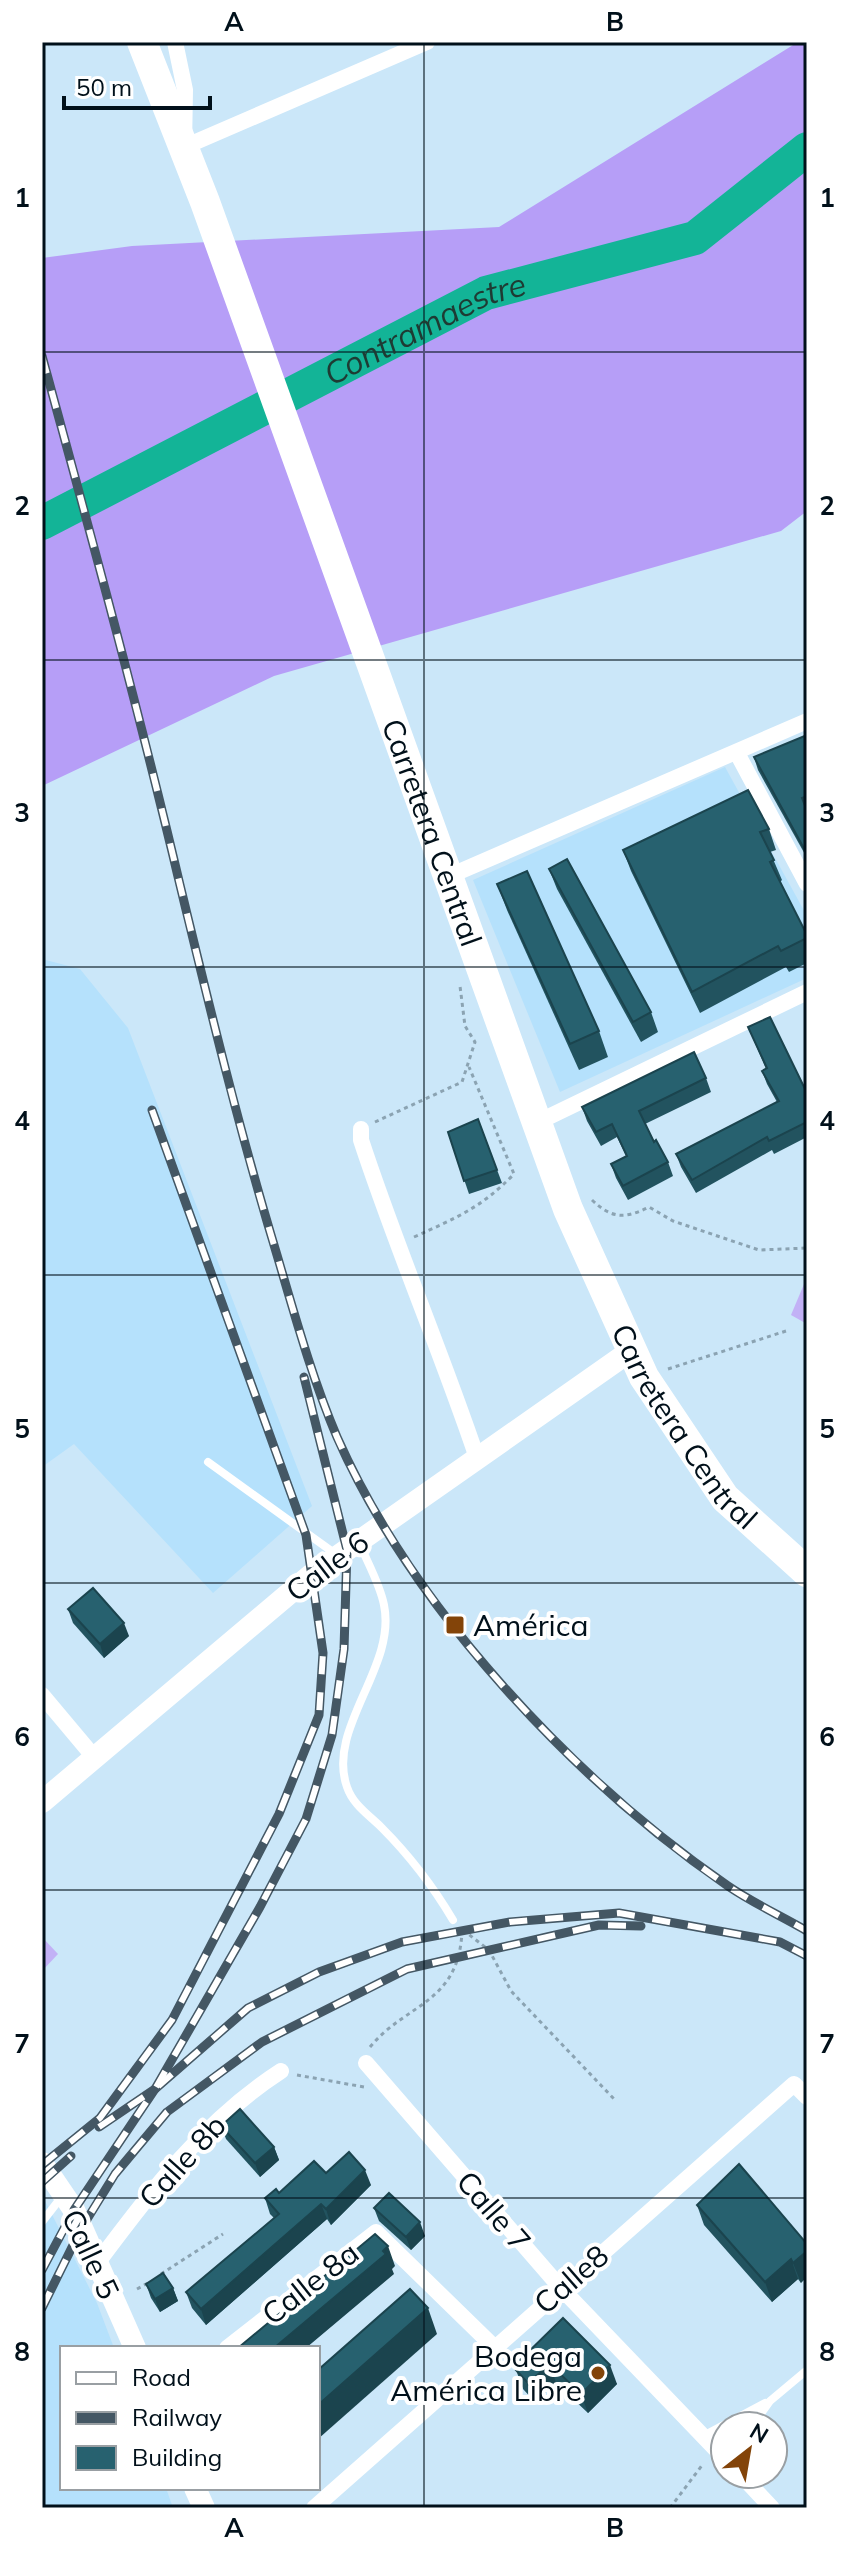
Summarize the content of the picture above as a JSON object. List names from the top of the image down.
{
  "streets": {
    "highway": ["Carretera Central"],
    "street": [
      "Calle 6",
      "Calle 8b",
      "Calle 7",
      "Calle 5",
      "Calle8",
      "Calle 8a"
    ]
  },
  "crossings": [
    ["Carretera Central", "Calle 6"],
    ["Calle 8b", "Calle 5"],
    ["Calle 7", "Calle8"],
    ["Calle8", "Calle 8a"]
  ],
  "water": ["Contramaestre"],
  "places": {
    "transit": ["América"],
    "other": ["Bodega América Libre"]
  },
  "legend": ["Road", "Railway", "Building"],
  "scale_bar": "50 m",
  "north": "top right",
  "grid": {
    "columns": ["A", "B"],
    "rows": [
      "1",
      "2",
      "3",
      "4",
      "5",
      "6",
      "7",
      "8"
    ]
  }
}
